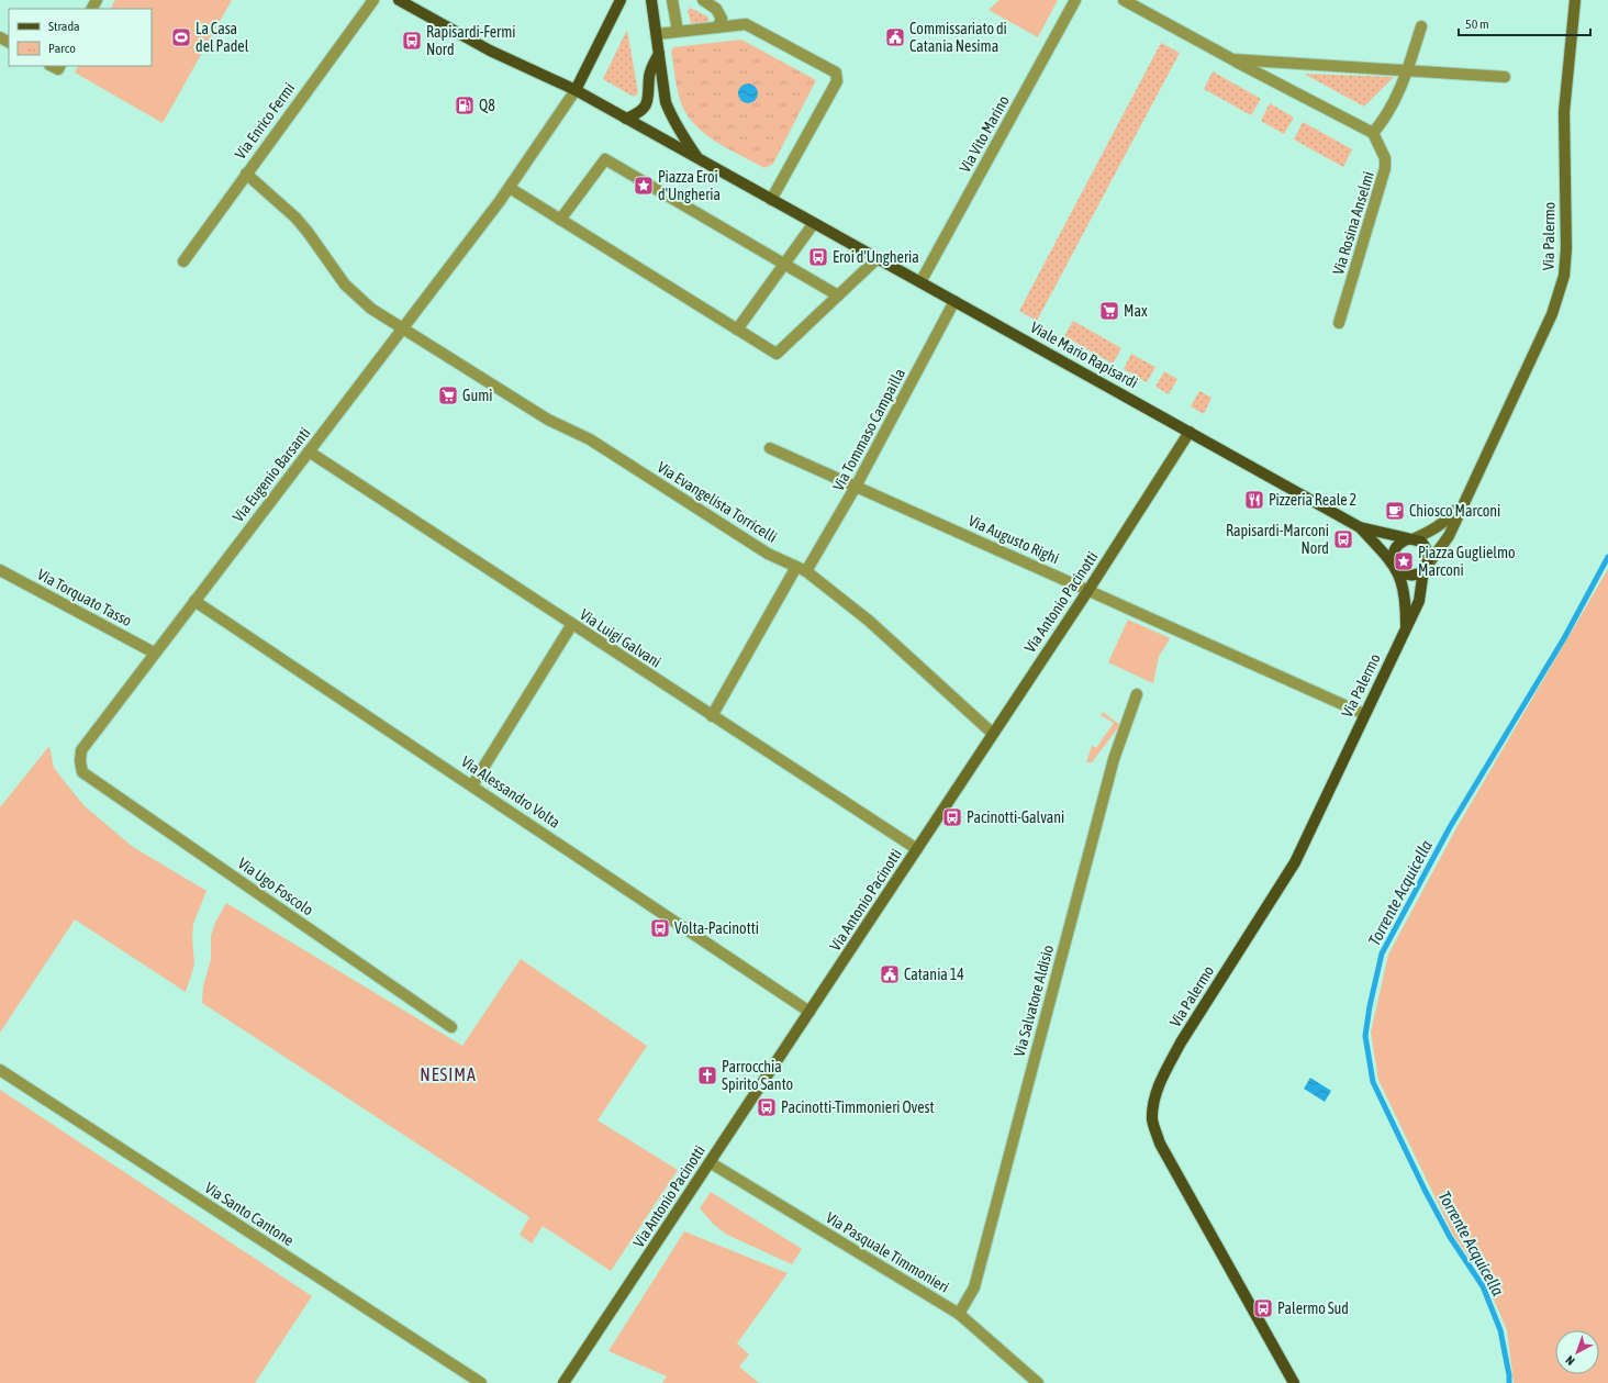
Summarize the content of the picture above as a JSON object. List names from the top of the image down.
{
  "streets": {
    "main road": ["Via Palermo", "Viale Mario Rapisardi", "Via Antonio Pacinotti"],
    "street": [
      "Via Enrico Fermi",
      "Via Vito Marino",
      "Via Rosina Anselmi",
      "Via Tommaso Campailla",
      "Via Eugenio Barsanti",
      "Via Evangelista Torricelli",
      "Via Augusto Righi",
      "Via Torquato Tasso",
      "Via Luigi Galvani",
      "Via Alessandro Volta",
      "Via Ugo Foscolo",
      "Via Salvatore Aldisio",
      "Via Santo Cantone",
      "Via Pasquale Timmonieri"
    ]
  },
  "crossings": [
    ["Via Enrico Fermi", "Via Evangelista Torricelli"],
    ["Via Vito Marino", "Viale Mario Rapisardi"],
    ["Via Palermo", "Via Augusto Righi"],
    ["Viale Mario Rapisardi", "Via Tommaso Campailla"],
    ["Viale Mario Rapisardi", "Via Eugenio Barsanti"],
    ["Viale Mario Rapisardi", "Via Antonio Pacinotti"],
    ["Via Tommaso Campailla", "Via Evangelista Torricelli"],
    ["Via Tommaso Campailla", "Via Augusto Righi"],
    ["Via Eugenio Barsanti", "Via Evangelista Torricelli"],
    ["Via Eugenio Barsanti", "Via Torquato Tasso"],
    ["Via Eugenio Barsanti", "Via Luigi Galvani"],
    ["Via Eugenio Barsanti", "Via Alessandro Volta"],
    ["Via Eugenio Barsanti", "Via Ugo Foscolo"],
    ["Via Evangelista Torricelli", "Via Antonio Pacinotti"],
    ["Via Augusto Righi", "Via Antonio Pacinotti"],
    ["Via Antonio Pacinotti", "Via Luigi Galvani"],
    ["Via Antonio Pacinotti", "Via Alessandro Volta"],
    ["Via Antonio Pacinotti", "Via Pasquale Timmonieri"],
    ["Via Salvatore Aldisio", "Via Pasquale Timmonieri"]
  ],
  "districts": ["NESIMA"],
  "water": ["Torrente Acquicella"],
  "places": {
    "sports": ["La Casa del Padel"],
    "public building": ["Commissariato di Catania Nesima", "Catania 14"],
    "bus stop": [
      "Rapisardi-Fermi Nord",
      "Eroi d'Ungheria",
      "Rapisardi-Marconi Nord",
      "Pacinotti-Galvani",
      "Volta-Pacinotti",
      "Pacinotti-Timmonieri Ovest",
      "Palermo Sud"
    ],
    "fuel station": ["Q8"],
    "place": ["Piazza Eroi d'Ungheria", "Piazza Guglielmo Marconi"],
    "supermarket": ["Max", "Gumì"],
    "restaurant": ["Pizzeria Reale 2"],
    "cafe": ["Chiosco Marconi"],
    "church": ["Parrocchia Spirito Santo"]
  },
  "legend": ["Strada", "Parco"],
  "scale_bar": "50 m",
  "north": "bottom left"
}
